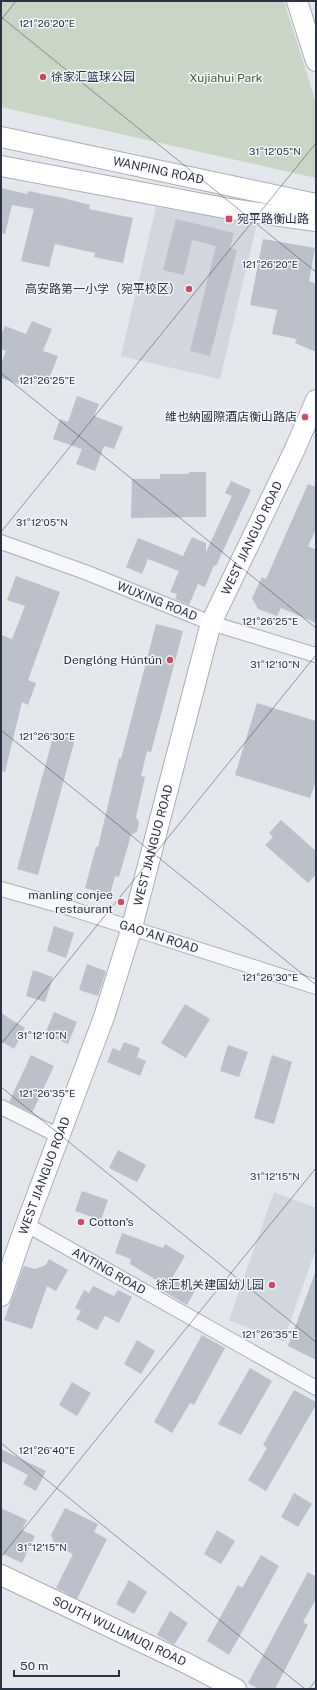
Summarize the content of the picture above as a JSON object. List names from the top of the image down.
{
  "streets": {
    "street": [
      "WANPING ROAD",
      "WEST JIANGUO ROAD",
      "WUXING ROAD",
      "GAO'AN ROAD",
      "ANTING ROAD",
      "SOUTH WULUMUQI ROAD"
    ]
  },
  "crossings": [
    ["WEST JIANGUO ROAD", "WUXING ROAD"],
    ["WEST JIANGUO ROAD", "GAO'AN ROAD"],
    ["WEST JIANGUO ROAD", "ANTING ROAD"]
  ],
  "parks": ["Xujiahui Park"],
  "places": {
    "other": [
      "徐家汇篮球公园",
      "高安路第一小学（宛平校区）",
      "維也納國際酒店衡山路店",
      "Denglóng Húntún",
      "manling conjee restaurant",
      "Cotton's",
      "徐汇机关建国幼儿园"
    ],
    "transit": ["宛平路衡山路"]
  },
  "scale_bar": "50 m",
  "coordinates": [
    "121°26'20\"E",
    "31°12'05\"N",
    "121°26'25\"E",
    "31°12'10\"N",
    "121°26'30\"E",
    "121°26'35\"E",
    "31°12'15\"N",
    "121°26'40\"E"
  ]
}
